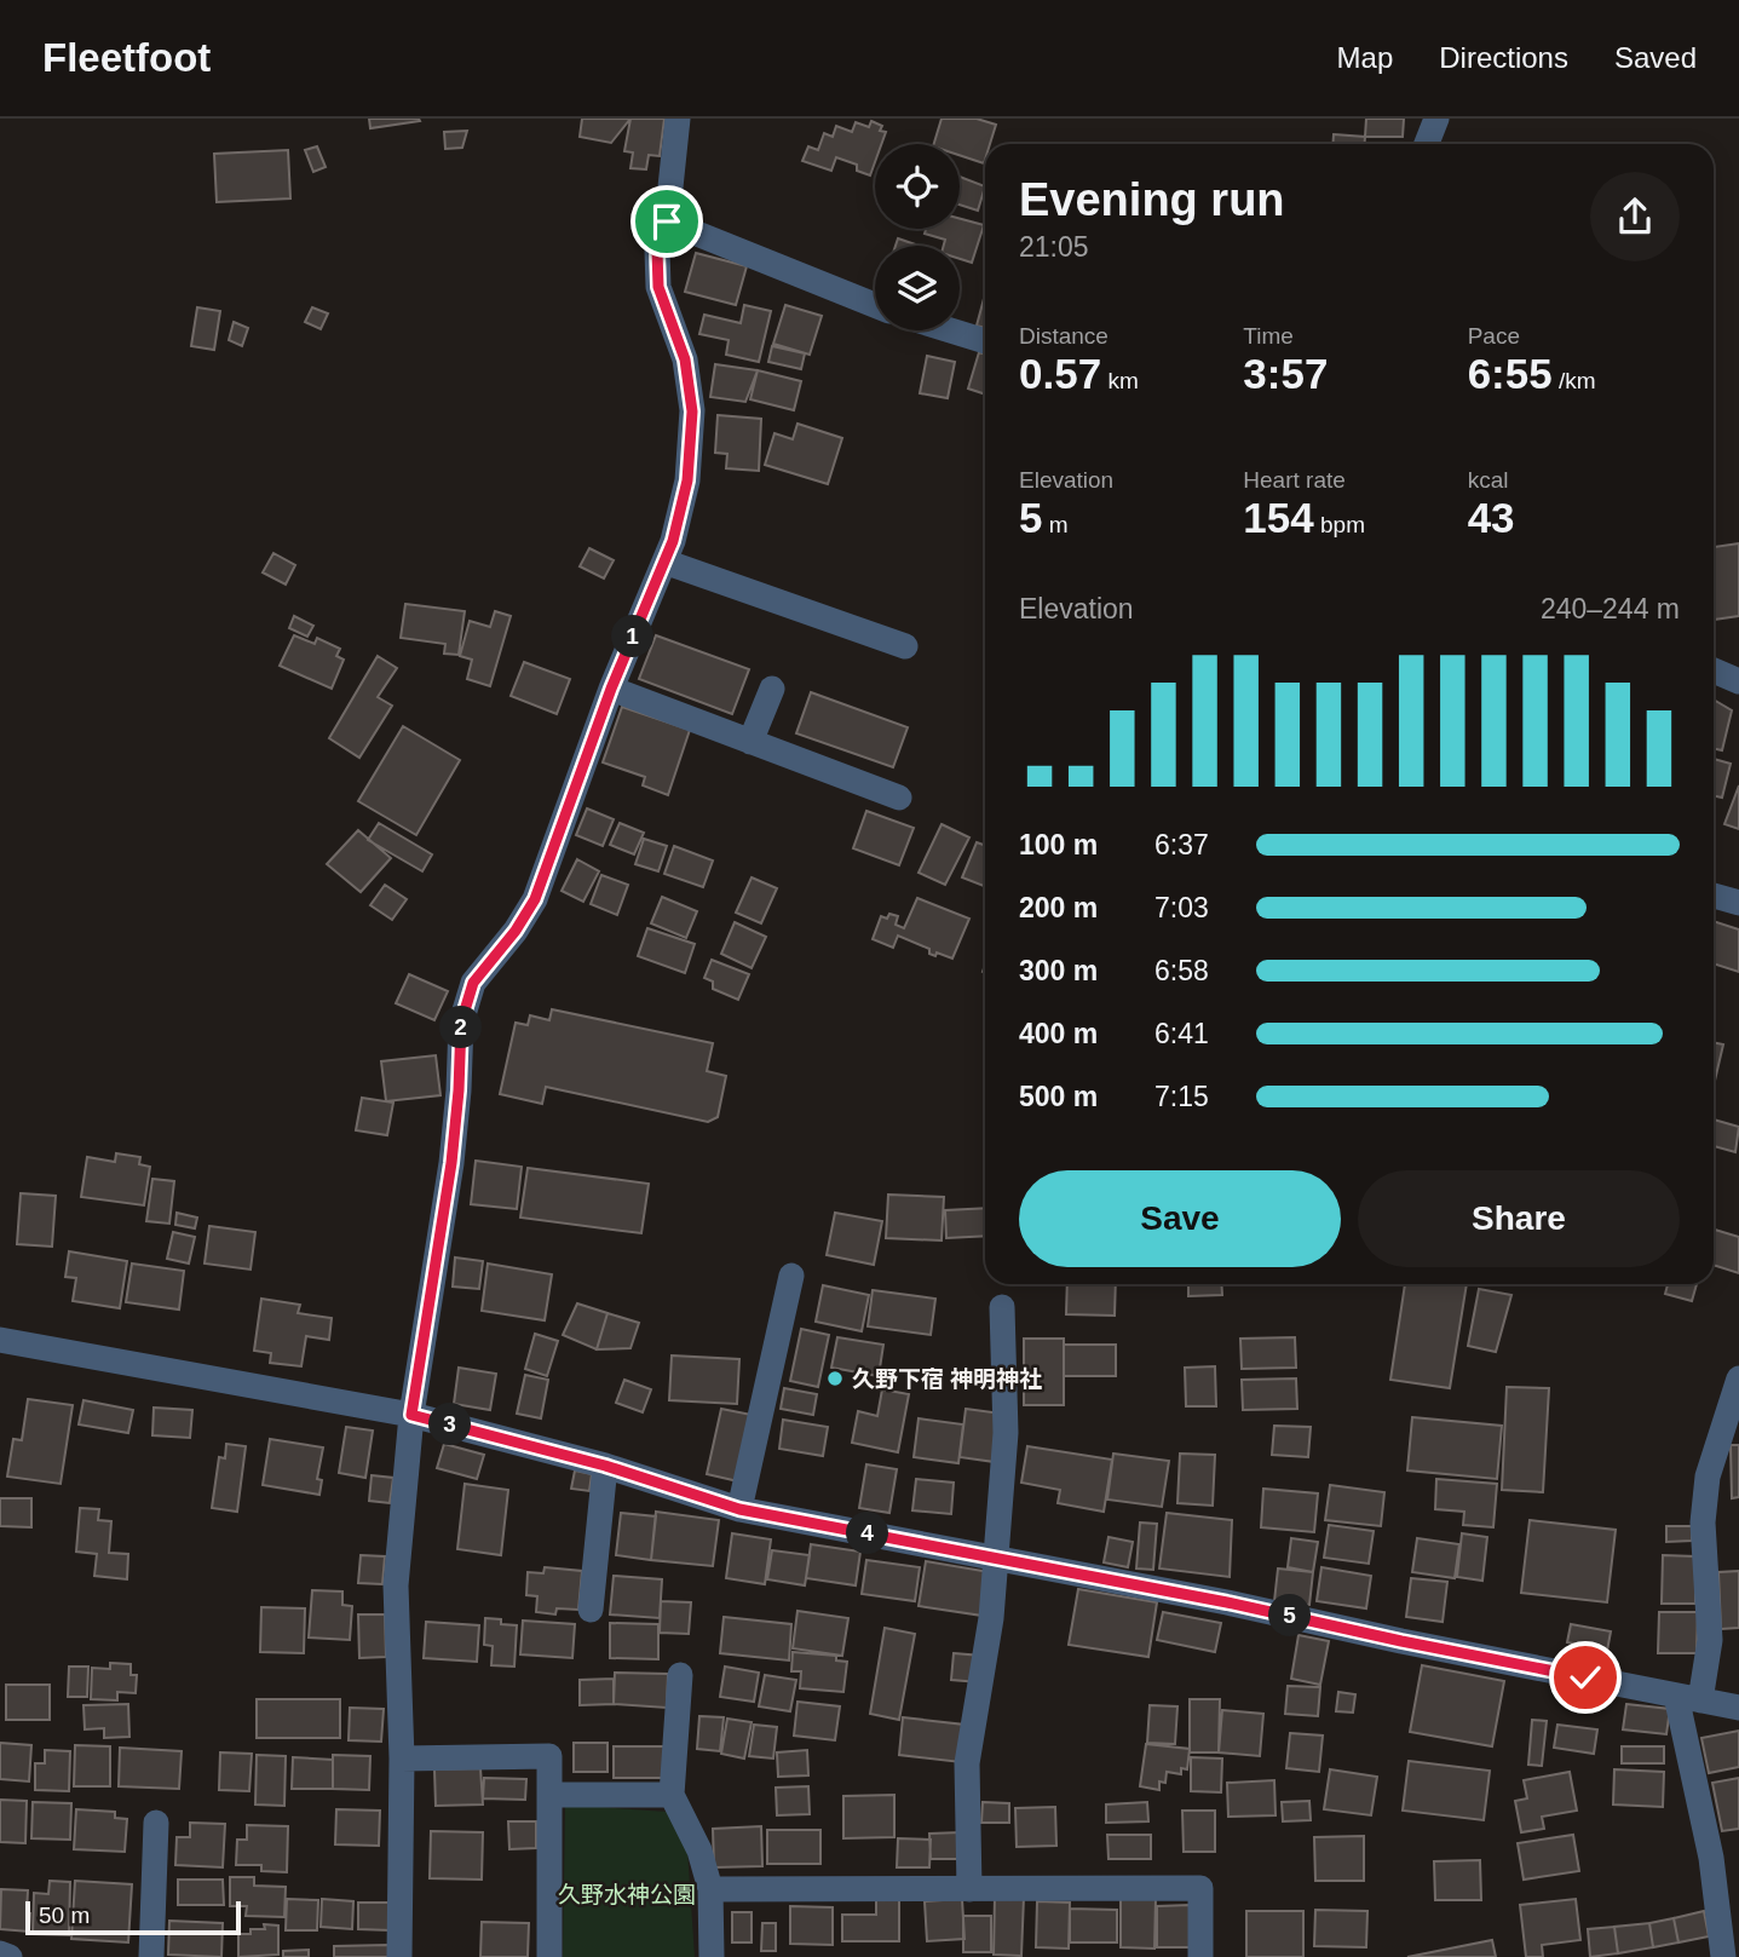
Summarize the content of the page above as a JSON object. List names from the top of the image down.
{
  "parks": ["久野水神公園"],
  "places": ["久野下宿 神明神社"],
  "scale_bar": "50 m",
  "page": {
    "header": "Fleetfoot",
    "nav": ["Map", "Directions", "Saved"],
    "heading": ["Evening run", "21:05"],
    "stats": [
      ["Distance", "0.57 km"],
      ["Time", "3:57"],
      ["Pace", "6:55 /km"],
      ["Elevation", "5 m"],
      ["Heart rate", "154 bpm"],
      ["kcal", "43"]
    ],
    "chart": ["Elevation", "240–244 m"],
    "pins": [
      "1",
      "2",
      "3",
      "4",
      "5"
    ],
    "list": [
      {
        "name": "100 m",
        "note": "6:37"
      },
      {
        "name": "200 m",
        "note": "7:03"
      },
      {
        "name": "300 m",
        "note": "6:58"
      },
      {
        "name": "400 m",
        "note": "6:41"
      },
      {
        "name": "500 m",
        "note": "7:15"
      }
    ],
    "buttons": ["Save", "Share"],
    "scale": "50 m"
  }
}
